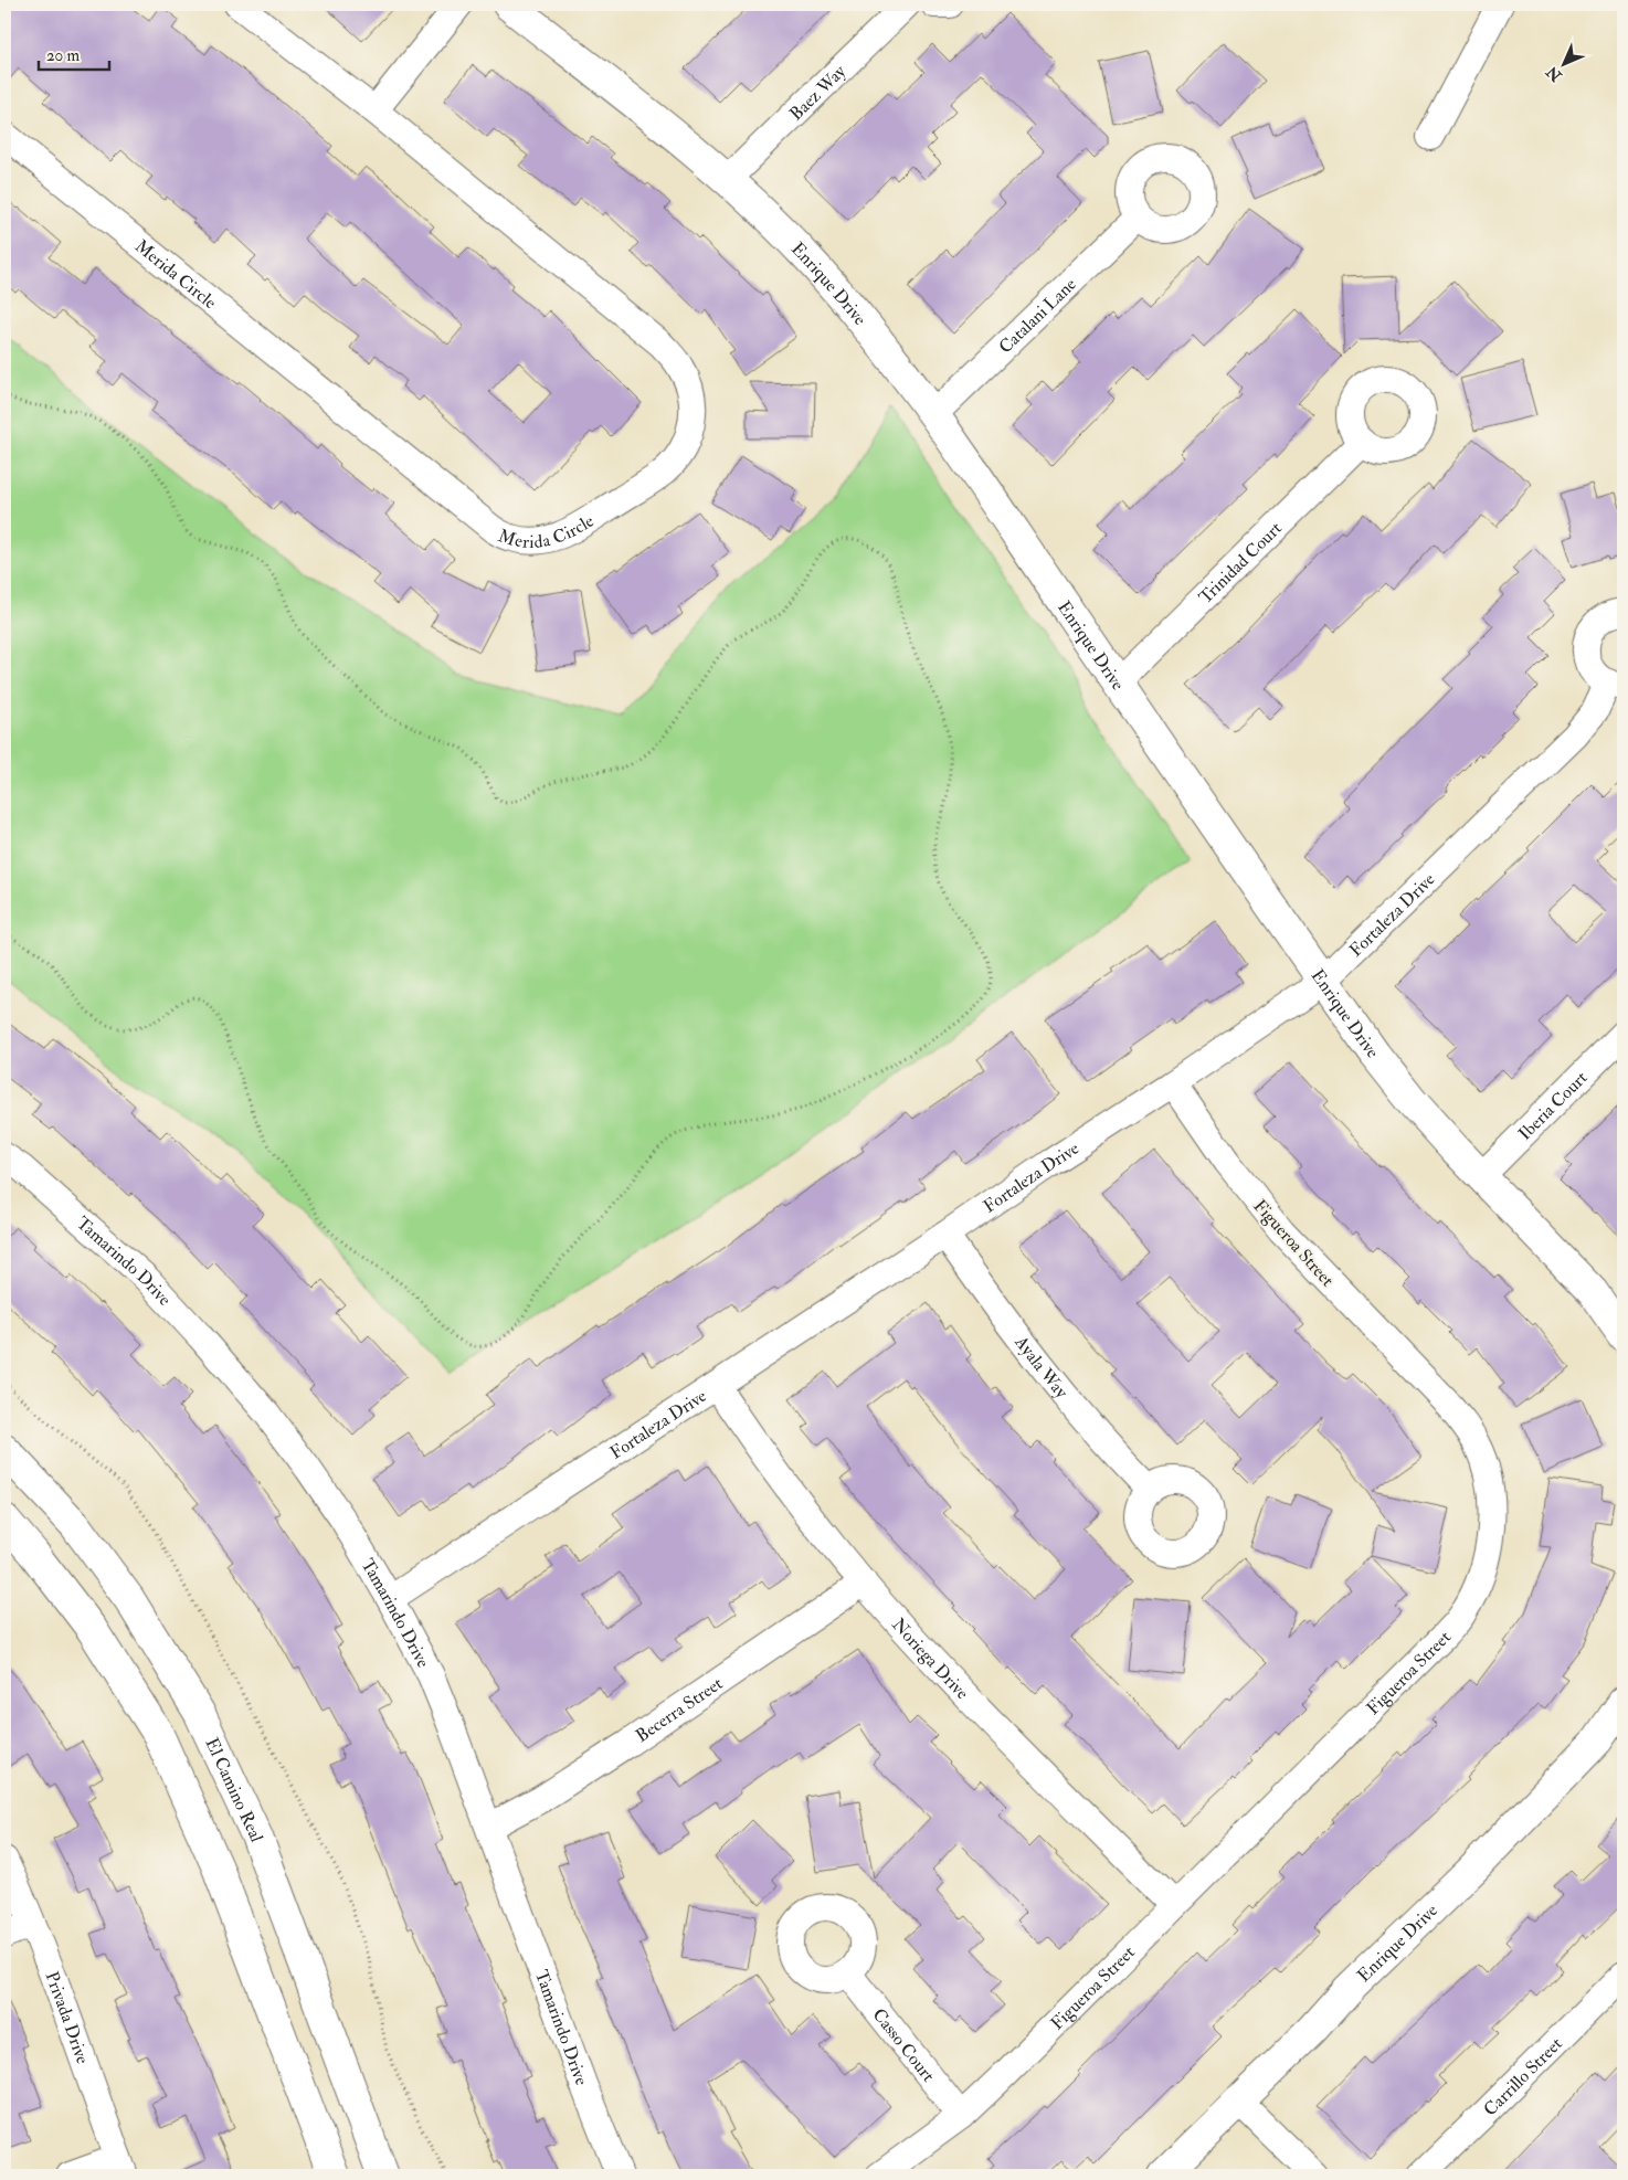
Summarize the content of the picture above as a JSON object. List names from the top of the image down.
{
  "streets": {
    "street": [
      "Baez Way",
      "Merida Circle",
      "Enrique Drive",
      "Catalani Lane",
      "Trinidad Court",
      "Fortaleza Drive",
      "Iberia Court",
      "Figueroa Street",
      "Tamarindo Drive",
      "Ayala Way",
      "Noriega Drive",
      "Becerra Street",
      "El Camino Real",
      "Privada Drive",
      "Casso Court",
      "Carrillo Street"
    ]
  },
  "crossings": [
    ["Baez Way", "Enrique Drive"],
    ["Enrique Drive", "Catalani Lane"],
    ["Enrique Drive", "Trinidad Court"],
    ["Enrique Drive", "Fortaleza Drive"],
    ["Enrique Drive", "Iberia Court"],
    ["Fortaleza Drive", "Figueroa Street"],
    ["Fortaleza Drive", "Tamarindo Drive"],
    ["Fortaleza Drive", "Ayala Way"],
    ["Fortaleza Drive", "Noriega Drive"],
    ["Figueroa Street", "Noriega Drive"],
    ["Figueroa Street", "Casso Court"],
    ["Tamarindo Drive", "Becerra Street"],
    ["Noriega Drive", "Becerra Street"]
  ],
  "scale_bar": "20 m",
  "north": "bottom left"
}
